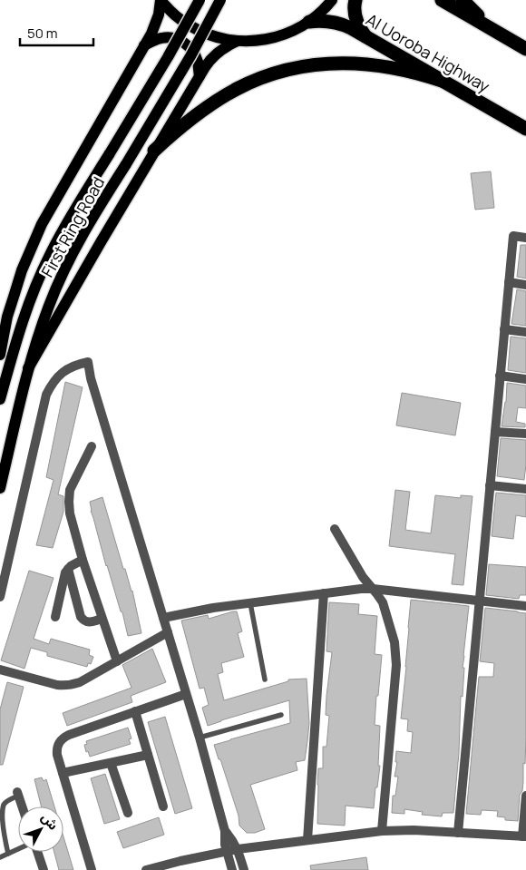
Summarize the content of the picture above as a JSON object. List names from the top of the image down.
{
  "streets": {
    "highway": ["Al Uoroba Highway"],
    "main road": ["First Ring Road"]
  },
  "scale_bar": "50 m",
  "north": "top right"
}
